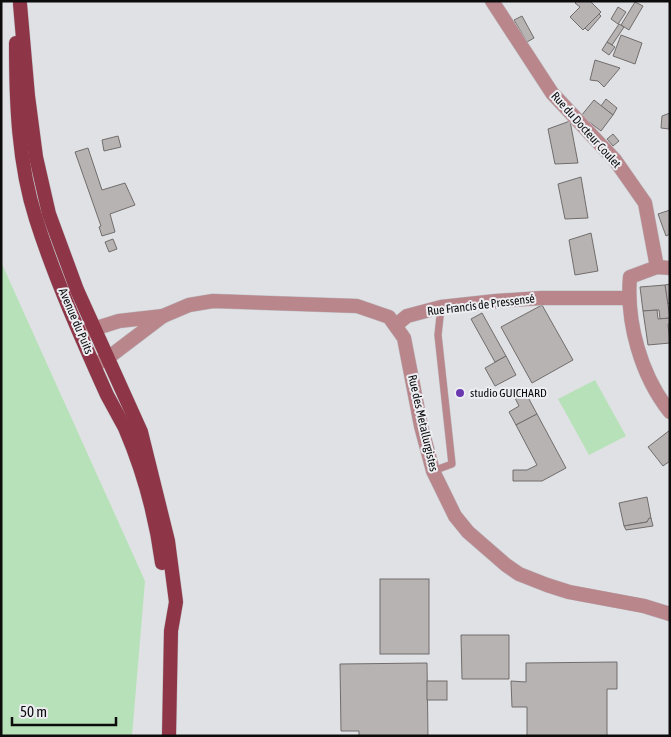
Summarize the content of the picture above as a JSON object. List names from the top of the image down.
{
  "streets": {
    "main road": ["Avenue du Puits"],
    "street": ["Rue du Docteur Coulet", "Rue Francis de Pressensé", "Rue des Metallurgistes"]
  },
  "crossings": [
    ["Rue Francis de Pressensé", "Rue des Metallurgistes"]
  ],
  "places": ["studio GUICHARD"],
  "scale_bar": "50 m"
}
